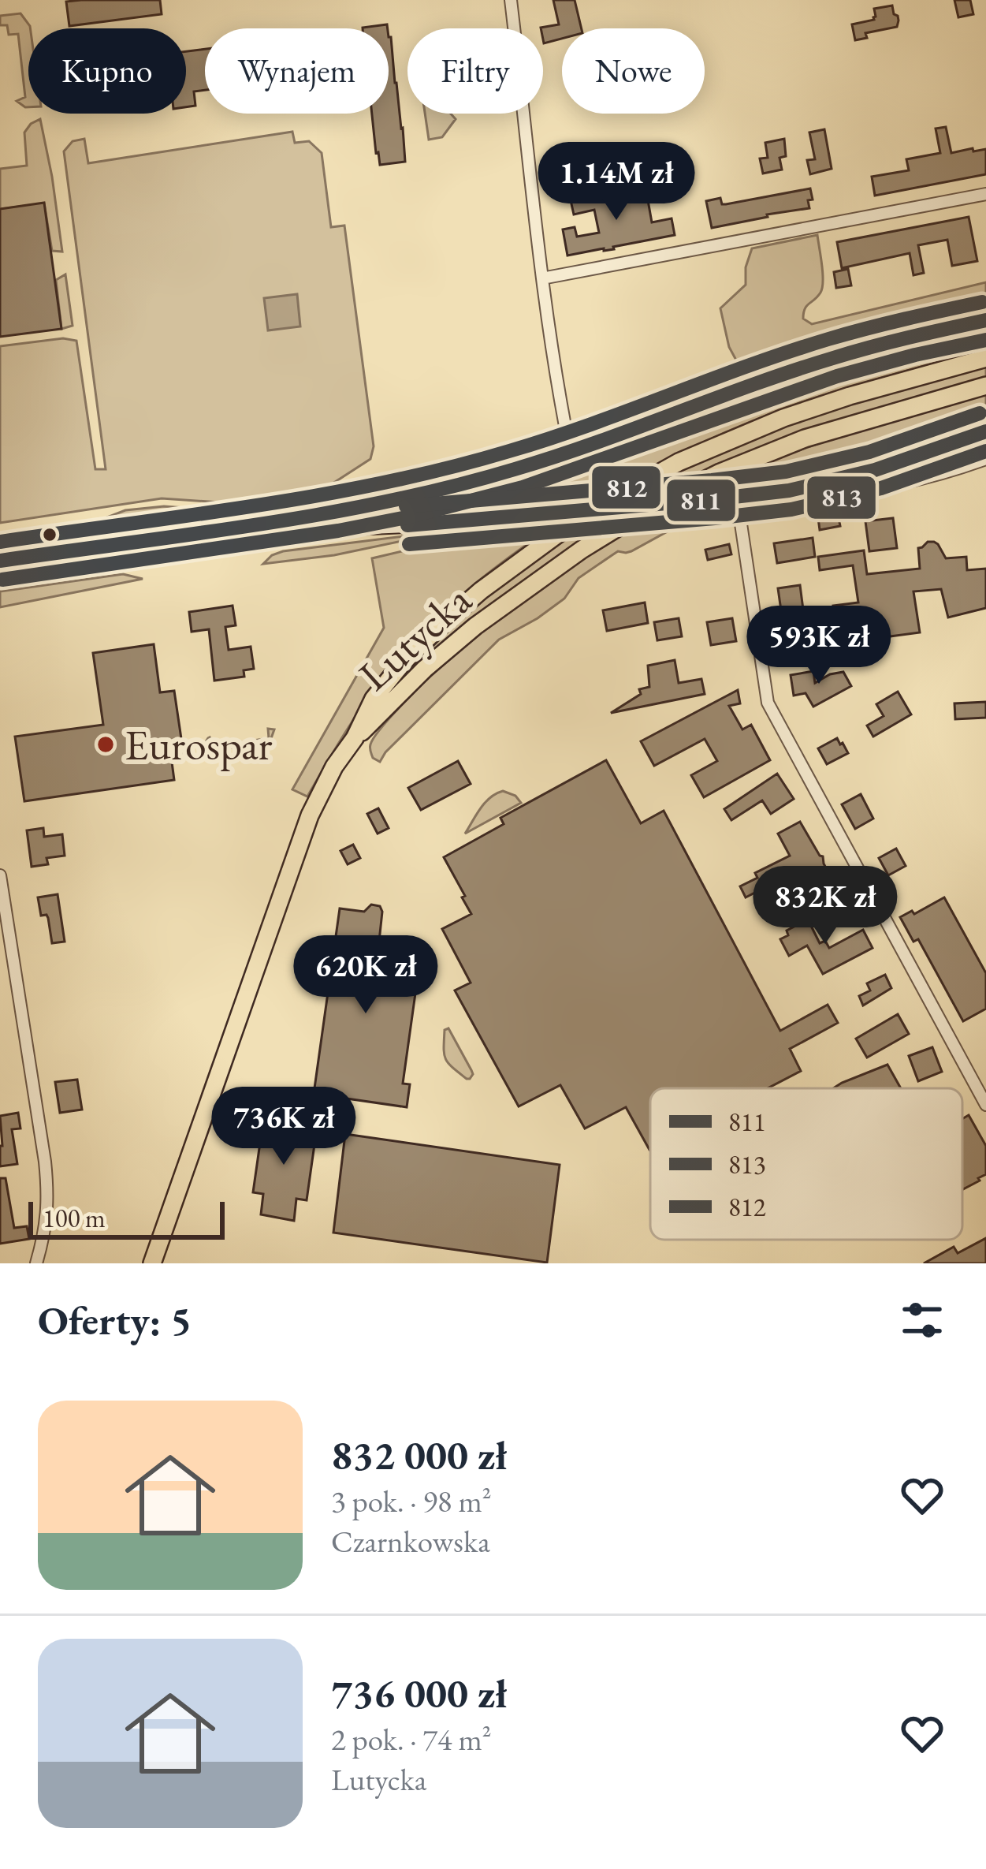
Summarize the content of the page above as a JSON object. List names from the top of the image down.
{
  "streets": {
    "main road": ["Lutycka"]
  },
  "places": ["Eurospar"],
  "lines": ["transit line 812", "transit line 811", "transit line 813"],
  "legend": ["811", "813", "812"],
  "scale_bar": "100 m",
  "page": {
    "chip": [
      "Kupno",
      "Wynajem",
      "Filtry",
      "Nowe"
    ],
    "price": [
      "1.14M zł",
      "593K zł",
      "832K zł",
      "620K zł",
      "736K zł"
    ],
    "scale": "100 m",
    "heading": "Oferty: 5",
    "list": [
      {
        "name": "832 000 zł",
        "note": "3 pok. · 98 m² · Czarnkowska"
      },
      {
        "name": "736 000 zł",
        "note": "2 pok. · 74 m² · Lutycka"
      }
    ]
  }
}
